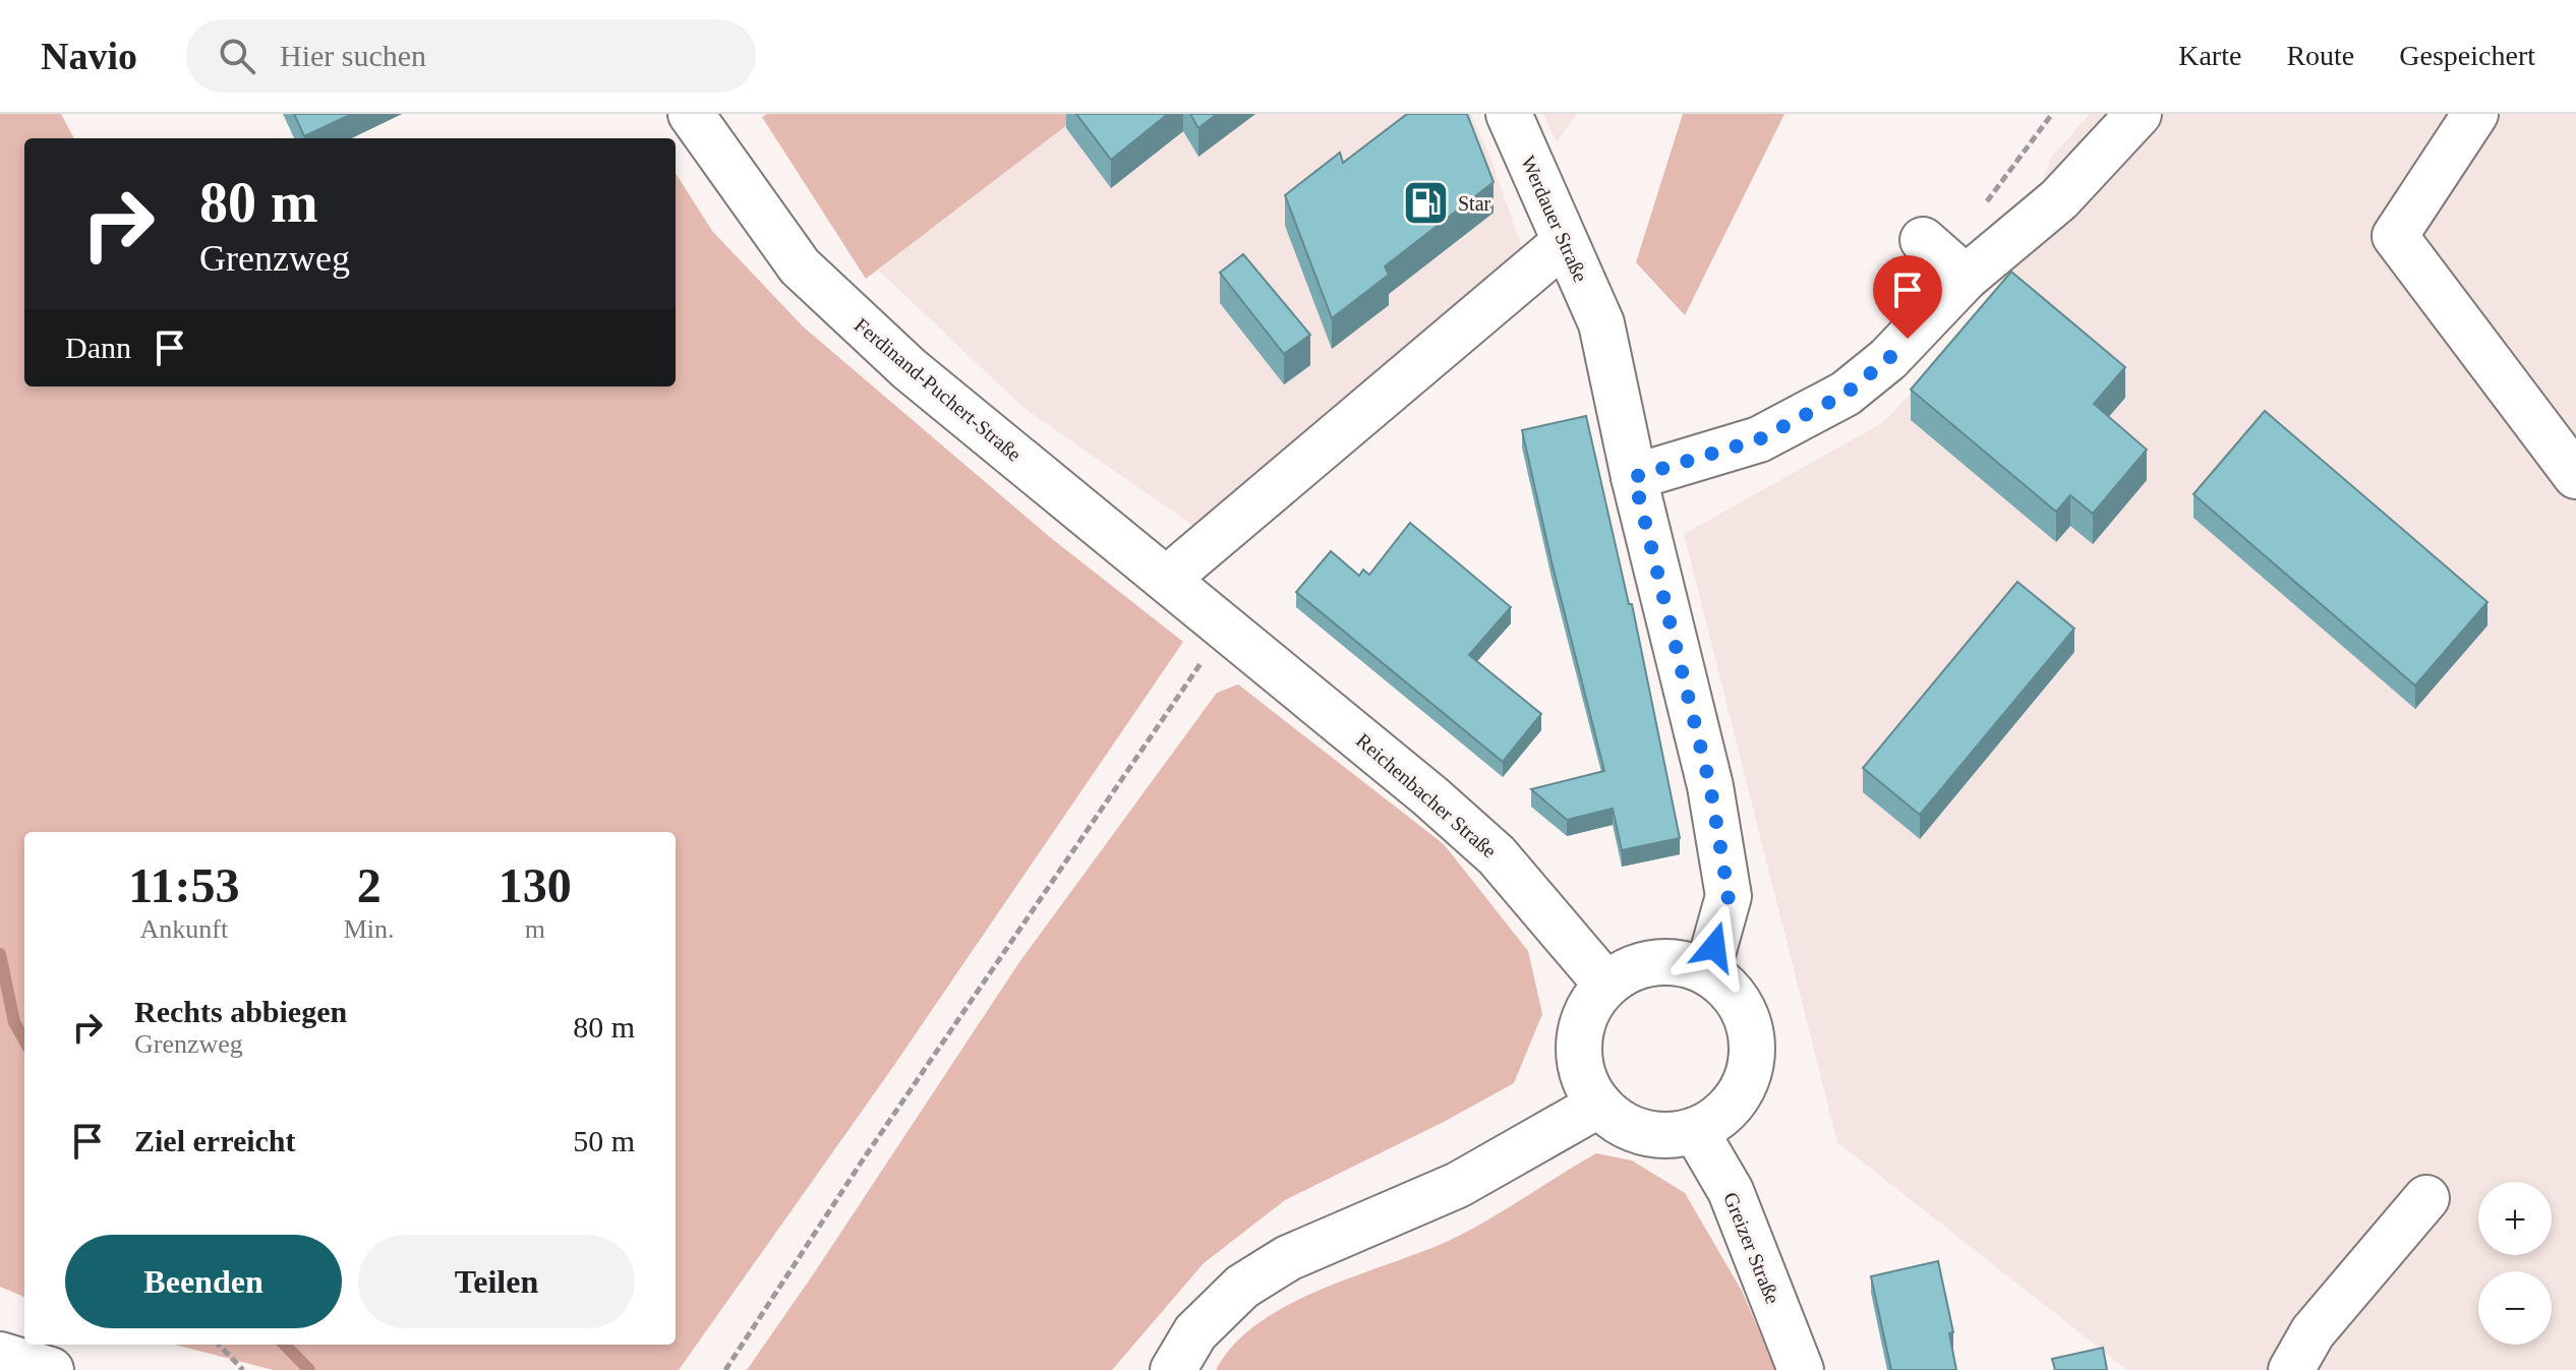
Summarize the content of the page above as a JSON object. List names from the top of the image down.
{
  "streets": {
    "main road": [
      "Werdauer Straße",
      "Ferdinand-Puchert-Straße",
      "Reichenbacher Straße",
      "Greizer Straße"
    ]
  },
  "crossings": [
    ["Ferdinand-Puchert-Straße", "Reichenbacher Straße"],
    ["Reichenbacher Straße", "Greizer Straße"]
  ],
  "places": {
    "fuel station": ["Star"]
  },
  "page": {
    "header": "Navio",
    "search": "Hier suchen",
    "nav": ["Karte", "Route", "Gespeichert"],
    "turn": ["80 m", "Grenzweg"],
    "then": "Dann",
    "eta": [
      "11:53",
      "Ankunft",
      "2",
      "Min.",
      "130",
      "m"
    ],
    "list": [
      {
        "name": "Rechts abbiegen",
        "note": "Grenzweg",
        "value": "80 m"
      },
      {
        "name": "Ziel erreicht",
        "value": "50 m"
      }
    ],
    "map_buttons": ["+", "−"],
    "buttons": ["Beenden", "Teilen"]
  }
}
